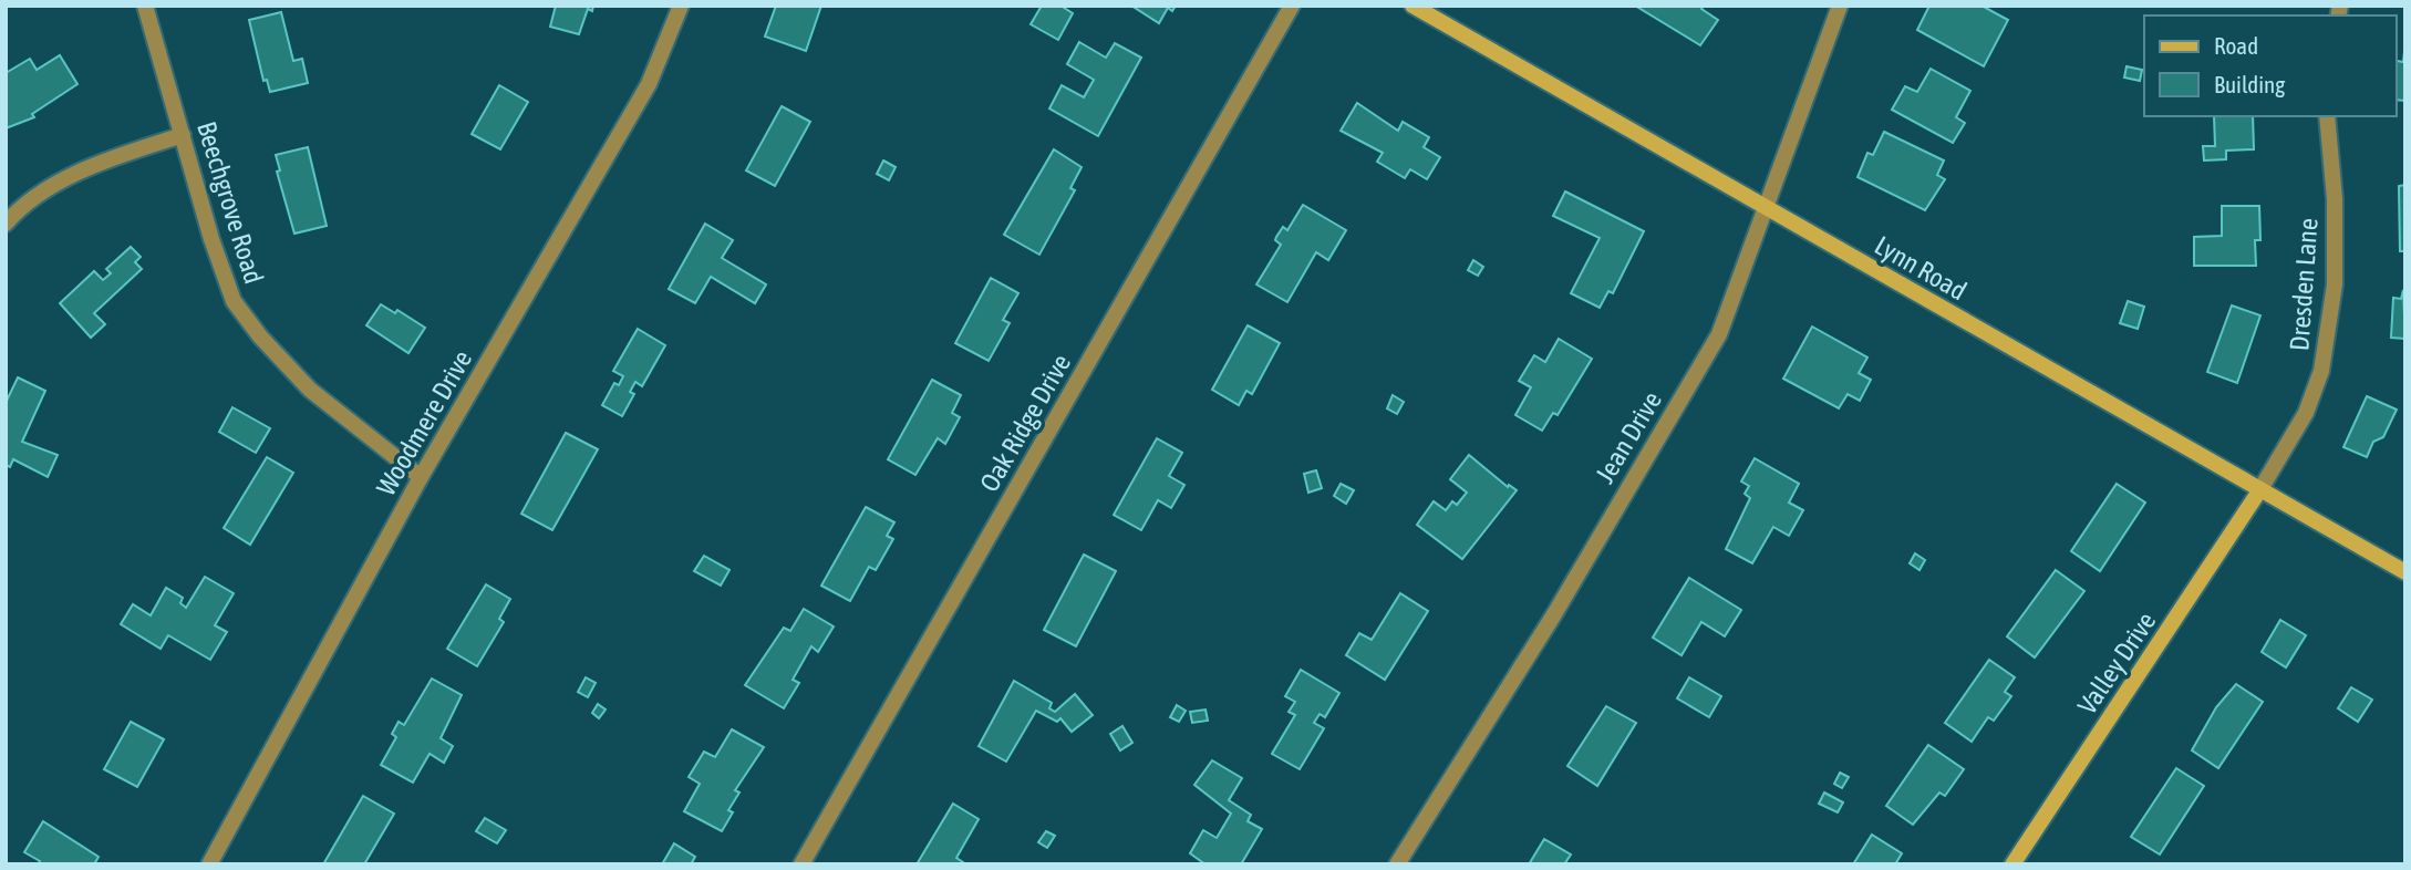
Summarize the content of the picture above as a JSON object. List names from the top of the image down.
{
  "streets": {
    "main road": ["Lynn Road", "Valley Drive"],
    "street": [
      "Beechgrove Road",
      "Dresden Lane",
      "Woodmere Drive",
      "Oak Ridge Drive",
      "Jean Drive"
    ]
  },
  "crossings": [
    ["Beechgrove Road", "Woodmere Drive"],
    ["Lynn Road", "Dresden Lane"],
    ["Lynn Road", "Jean Drive"],
    ["Lynn Road", "Valley Drive"],
    ["Dresden Lane", "Valley Drive"]
  ],
  "legend": ["Road", "Building"]
}
